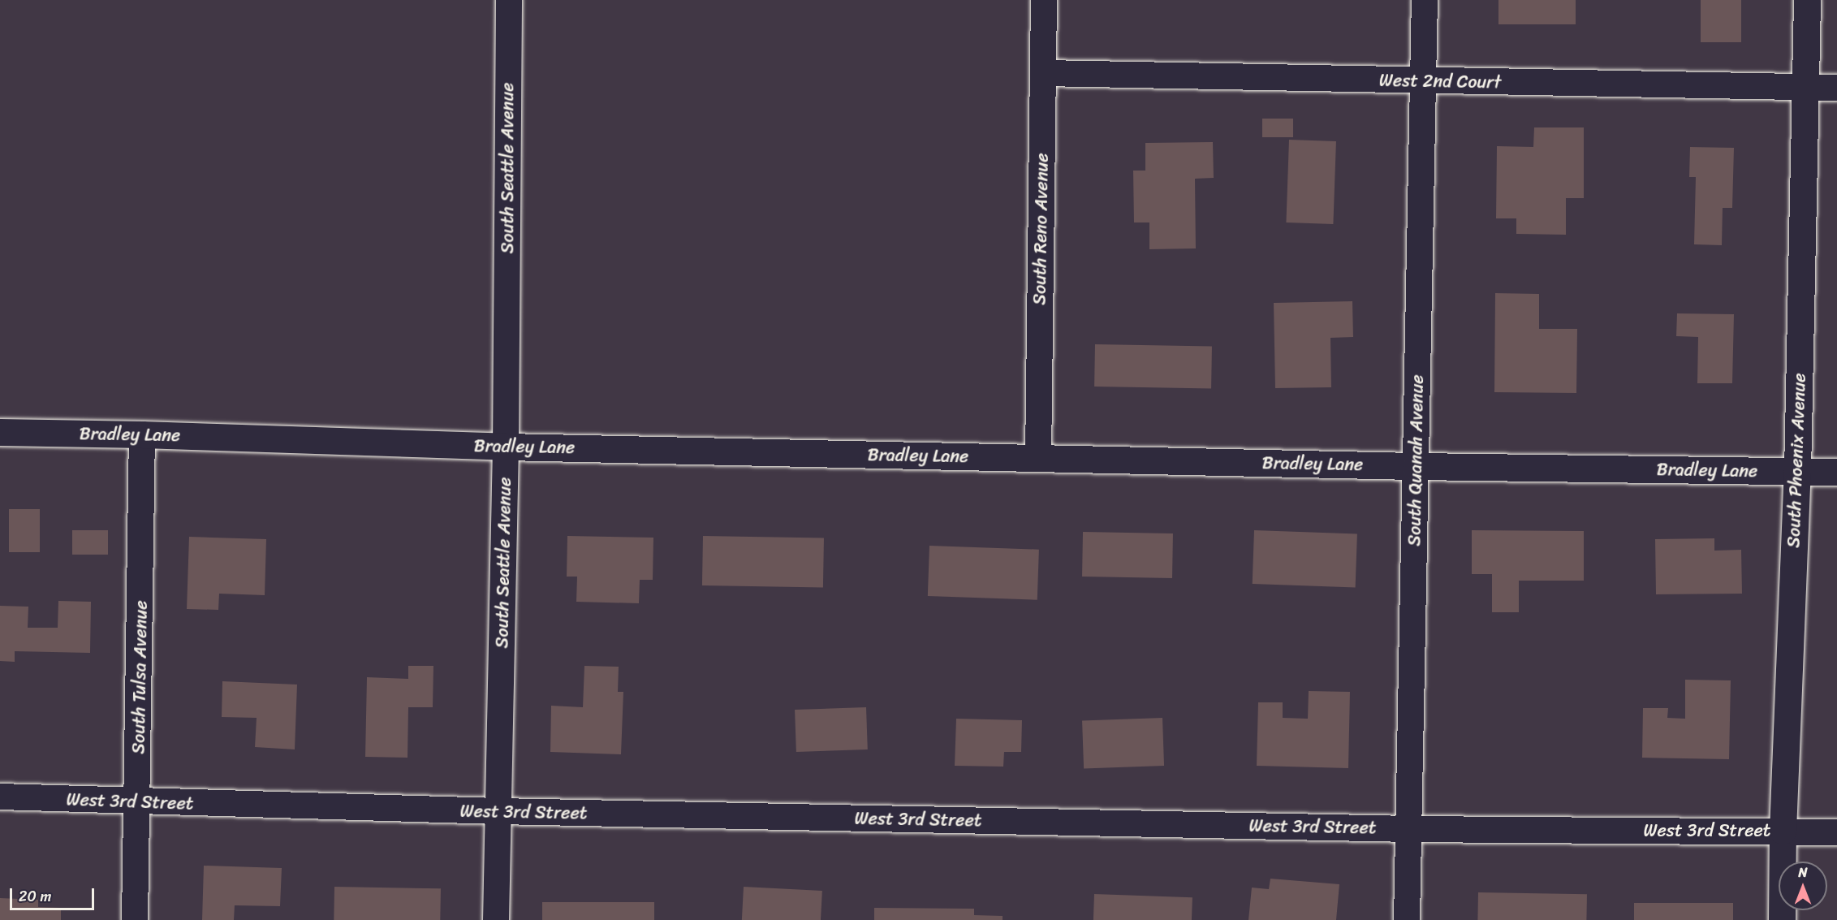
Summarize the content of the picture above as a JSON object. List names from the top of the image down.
{
  "streets": {
    "street": [
      "West 2nd Court",
      "South Seattle Avenue",
      "South Reno Avenue",
      "Bradley Lane",
      "South Quanah Avenue",
      "South Phoenix Avenue",
      "South Tulsa Avenue",
      "West 3rd Street"
    ]
  },
  "crossings": [
    ["West 2nd Court", "South Reno Avenue"],
    ["West 2nd Court", "South Quanah Avenue"],
    ["West 2nd Court", "South Phoenix Avenue"],
    ["South Seattle Avenue", "Bradley Lane"],
    ["South Seattle Avenue", "West 3rd Street"],
    ["South Reno Avenue", "Bradley Lane"],
    ["Bradley Lane", "South Quanah Avenue"],
    ["Bradley Lane", "South Phoenix Avenue"],
    ["Bradley Lane", "South Tulsa Avenue"],
    ["South Quanah Avenue", "West 3rd Street"],
    ["South Phoenix Avenue", "West 3rd Street"],
    ["South Tulsa Avenue", "West 3rd Street"]
  ],
  "scale_bar": "20 m",
  "north": "top"
}
